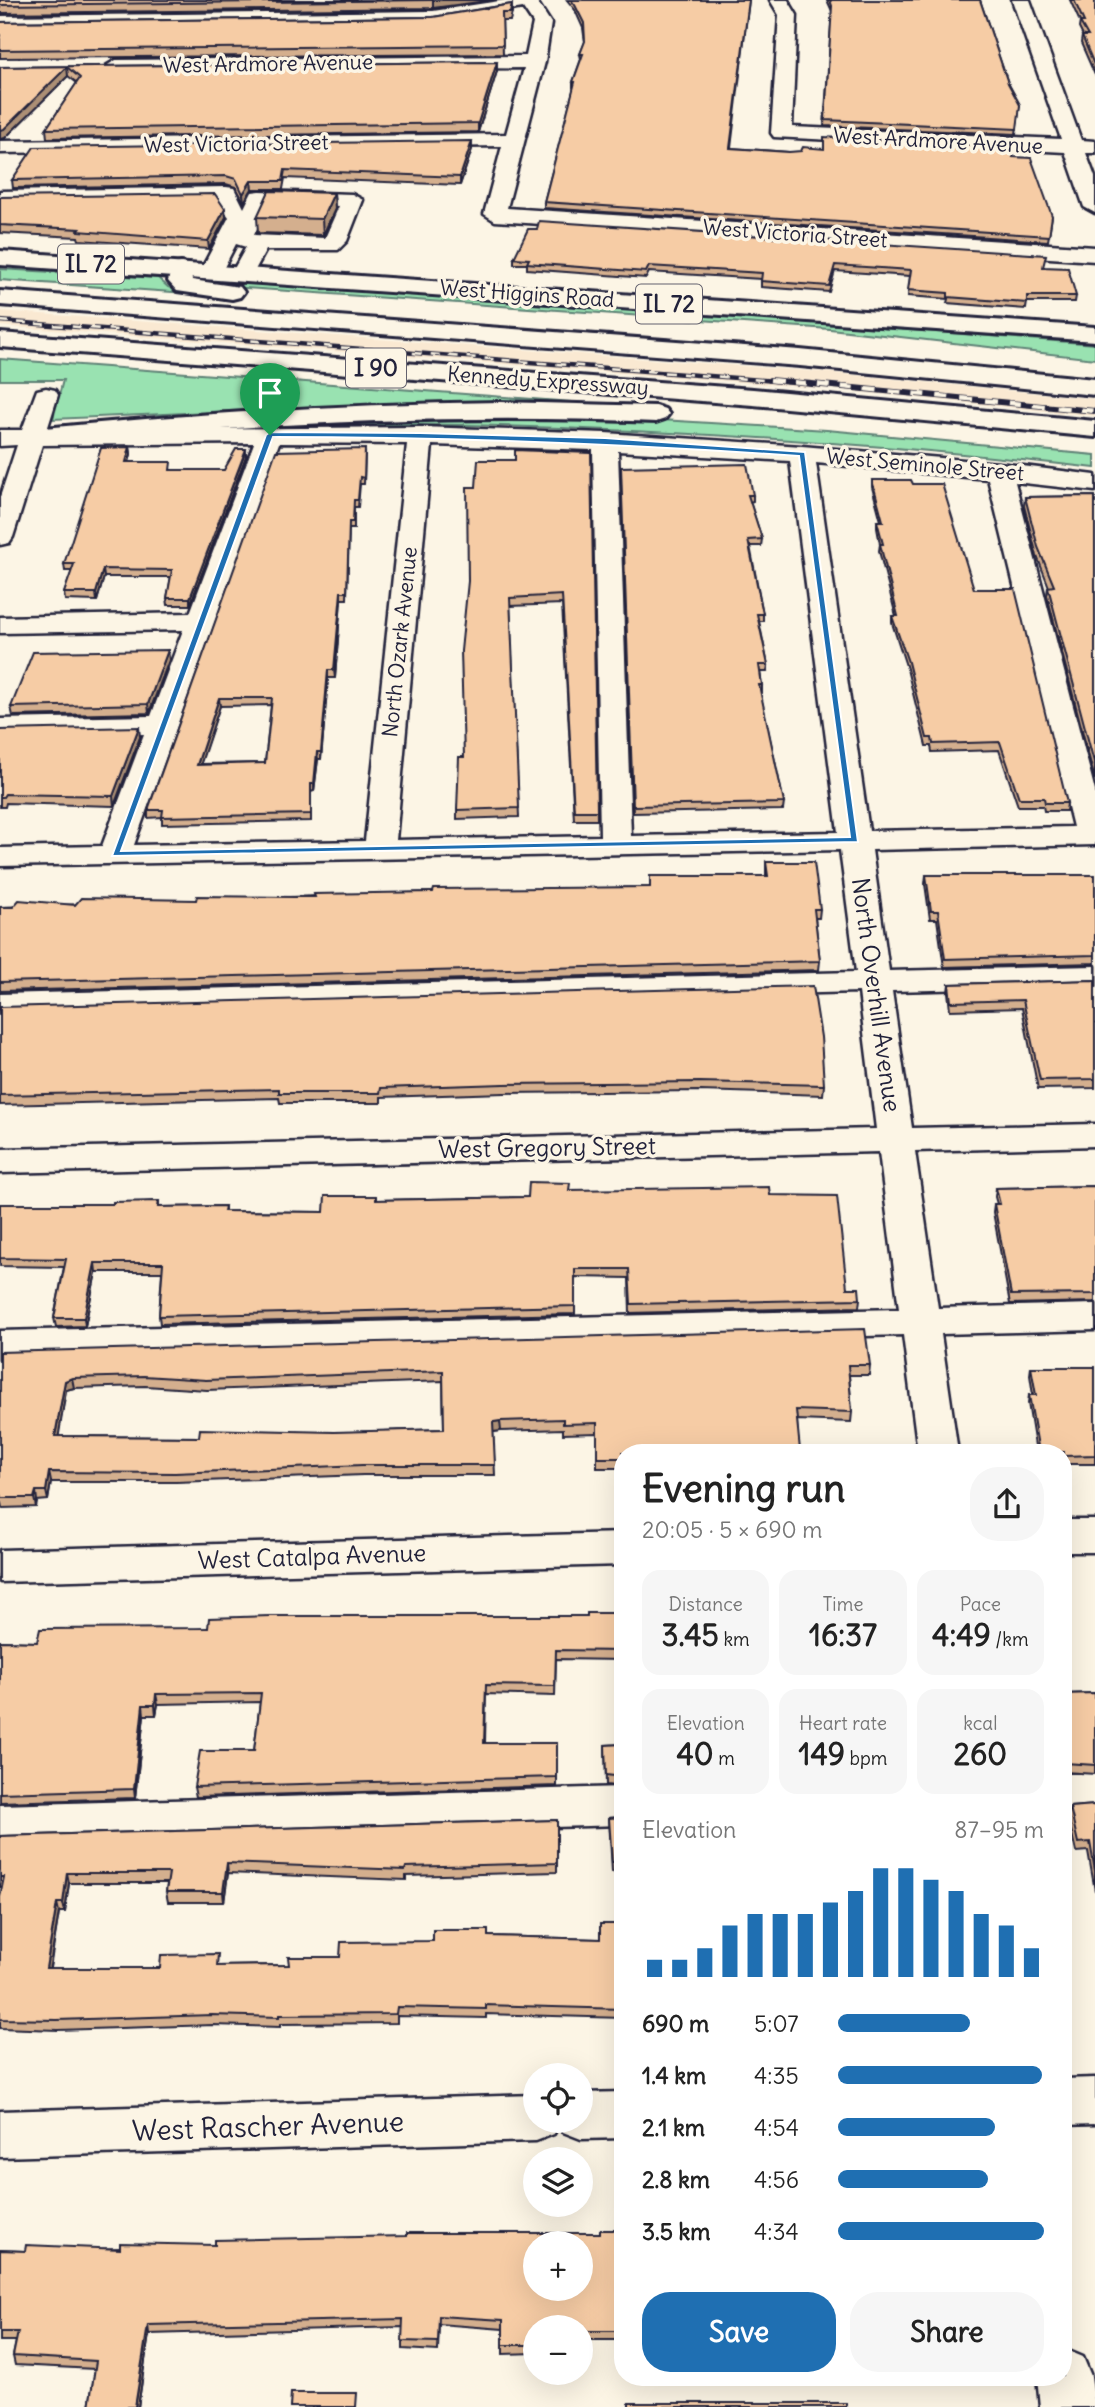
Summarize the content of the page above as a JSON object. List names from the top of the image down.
{
  "streets": {
    "main road": [
      "IL 72",
      "West Higgins Road",
      "I 90",
      "Kennedy Expressway"
    ],
    "street": [
      "West Ardmore Avenue",
      "West Victoria Street",
      "West Seminole Street",
      "North Ozark Avenue",
      "North Overhill Avenue",
      "West Gregory Street",
      "West Catalpa Avenue",
      "West Rascher Avenue"
    ]
  },
  "crossings": [
    ["West Seminole Street", "North Ozark Avenue"],
    ["West Seminole Street", "North Overhill Avenue"],
    ["North Overhill Avenue", "West Gregory Street"]
  ],
  "page": {
    "heading": ["Evening run", "20:05 · 5 × 690 m"],
    "stats": [
      ["Distance", "3.45 km"],
      ["Time", "16:37"],
      ["Pace", "4:49 /km"],
      ["Elevation", "40 m"],
      ["Heart rate", "149 bpm"],
      ["kcal", "260"]
    ],
    "chart": ["Elevation", "87–95 m"],
    "list": [
      {
        "name": "690 m",
        "note": "5:07"
      },
      {
        "name": "1.4 km",
        "note": "4:35"
      },
      {
        "name": "2.1 km",
        "note": "4:54"
      },
      {
        "name": "2.8 km",
        "note": "4:56"
      },
      {
        "name": "3.5 km",
        "note": "4:34"
      }
    ],
    "map_buttons": ["+", "−"],
    "buttons": ["Save", "Share"]
  }
}
